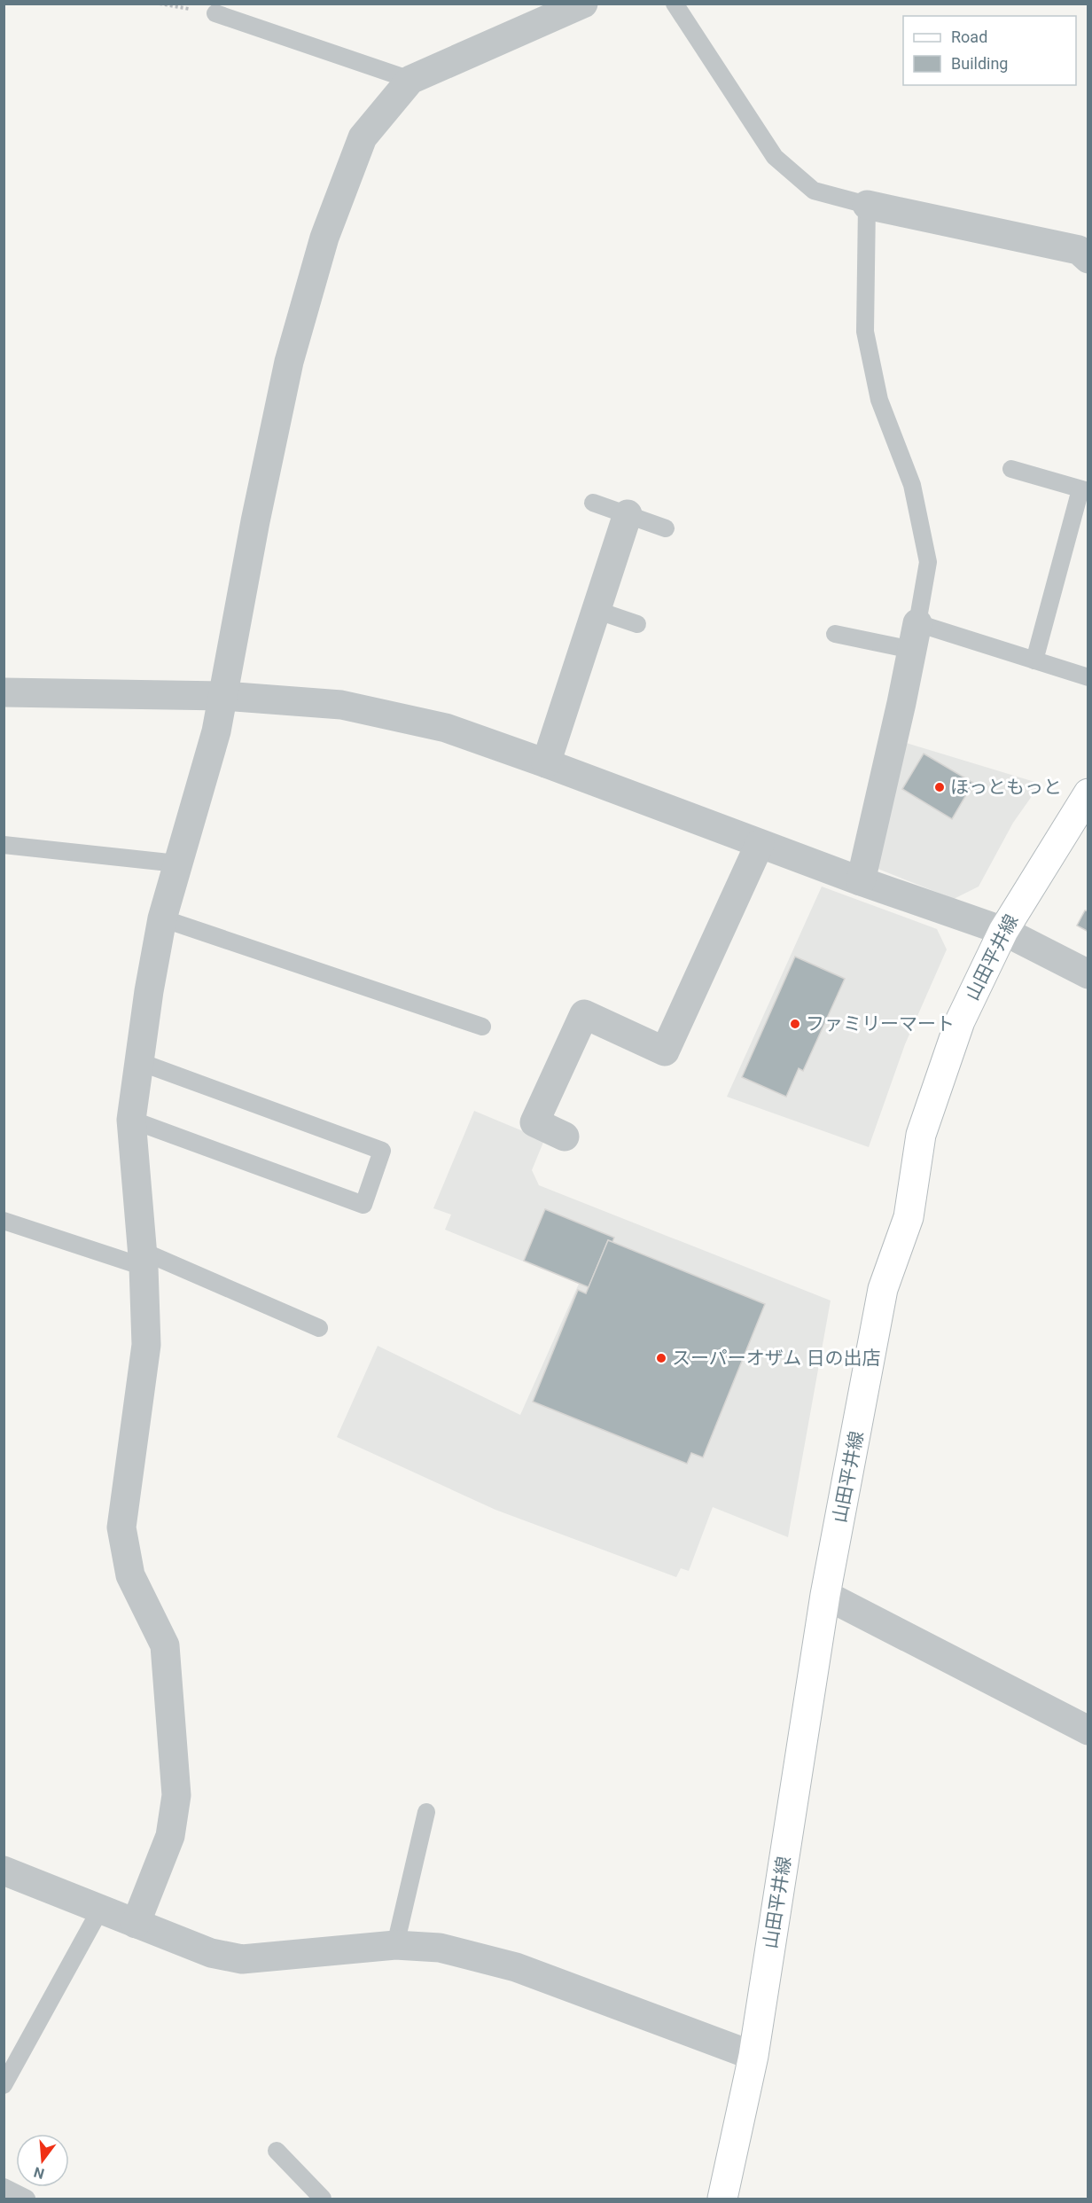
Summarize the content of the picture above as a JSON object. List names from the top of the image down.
{
  "streets": {
    "main road": ["山田平井線"]
  },
  "places": ["ほっともっと", "ファミリーマート", "スーパーオザム 日の出店"],
  "legend": ["Road", "Building"],
  "north": "bottom"
}
